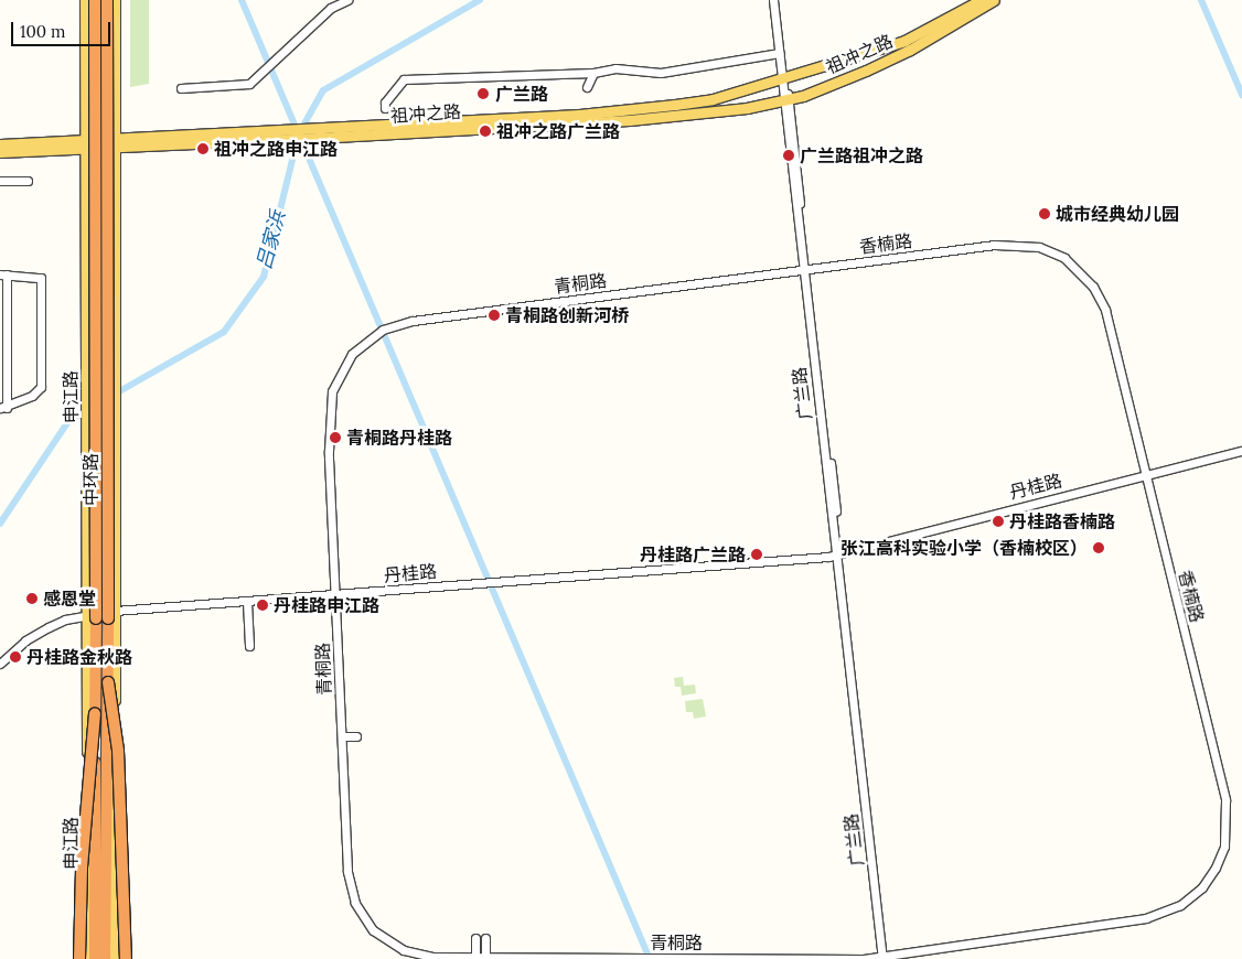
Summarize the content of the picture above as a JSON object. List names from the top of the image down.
{
  "streets": {
    "highway": ["中环路"],
    "main road": ["祖冲之路", "申江路"],
    "street": [
      "香楠路",
      "青桐路",
      "广兰路",
      "丹桂路"
    ]
  },
  "crossings": [
    ["祖冲之路", "广兰路"],
    ["祖冲之路", "申江路"],
    ["香楠路", "青桐路"],
    ["香楠路", "广兰路"],
    ["香楠路", "丹桂路"],
    ["青桐路", "广兰路"],
    ["青桐路", "丹桂路"],
    ["广兰路", "丹桂路"],
    ["申江路", "丹桂路"],
    ["中环路", "丹桂路"]
  ],
  "water": ["吕家浜"],
  "places": [
    "广兰路",
    "祖冲之路广兰路",
    "祖冲之路申江路",
    "广兰路祖冲之路",
    "城市经典幼儿园",
    "青桐路创新河桥",
    "青桐路丹桂路",
    "丹桂路香楠路",
    "张江高科实验小学（香楠校区）",
    "丹桂路广兰路",
    "感恩堂",
    "丹桂路申江路",
    "丹桂路金秋路"
  ],
  "scale_bar": "100 m"
}
